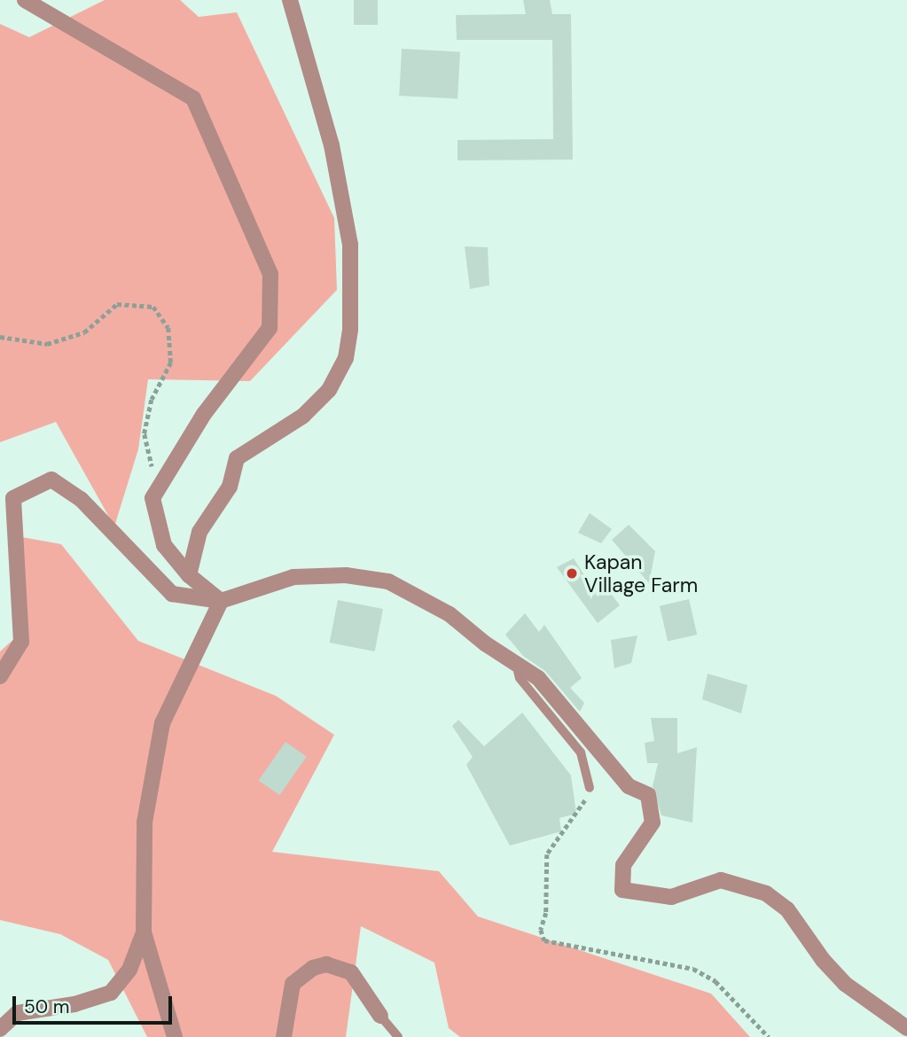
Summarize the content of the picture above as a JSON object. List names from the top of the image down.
{
  "places": ["Kapan Village Farm"],
  "scale_bar": "50 m"
}
